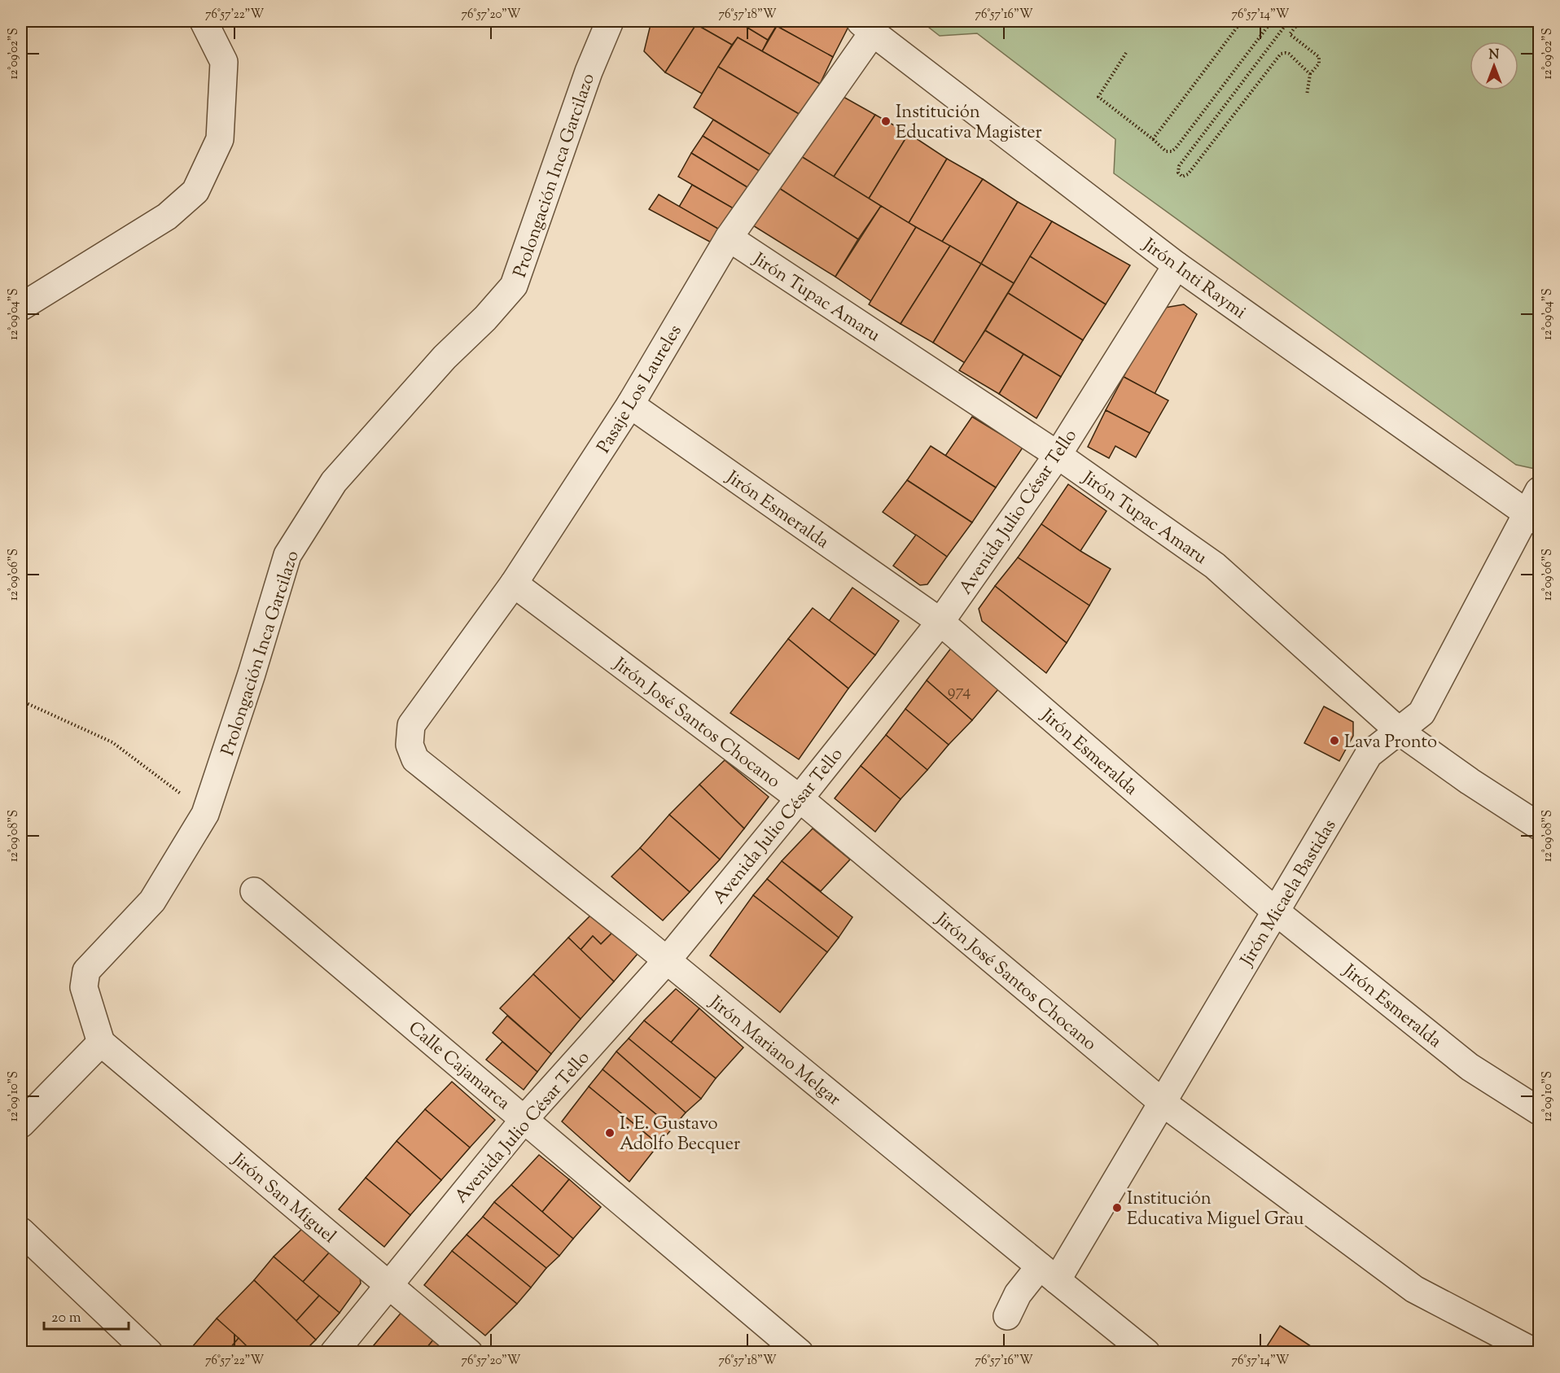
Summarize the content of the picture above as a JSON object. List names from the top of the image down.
{
  "streets": {
    "street": [
      "Prolongación Inca Garcilazo",
      "Jirón Inti Raymi",
      "Jirón Tupac Amaru",
      "Pasaje Los Laureles",
      "Jirón Esmeralda",
      "Avenida Julio César Tello",
      "Jirón José Santos Chocano",
      "Jirón Micaela Bastidas",
      "Jirón Mariano Melgar",
      "Calle Cajamarca",
      "Jirón San Miguel"
    ]
  },
  "crossings": [
    ["Prolongación Inca Garcilazo", "Jirón San Miguel"],
    ["Jirón Inti Raymi", "Pasaje Los Laureles"],
    ["Jirón Inti Raymi", "Avenida Julio César Tello"],
    ["Jirón Inti Raymi", "Jirón Micaela Bastidas"],
    ["Jirón Tupac Amaru", "Pasaje Los Laureles"],
    ["Jirón Tupac Amaru", "Avenida Julio César Tello"],
    ["Jirón Tupac Amaru", "Jirón Micaela Bastidas"],
    ["Pasaje Los Laureles", "Jirón Esmeralda"],
    ["Pasaje Los Laureles", "Jirón José Santos Chocano"],
    ["Pasaje Los Laureles", "Jirón Mariano Melgar"],
    ["Jirón Esmeralda", "Avenida Julio César Tello"],
    ["Jirón Esmeralda", "Jirón Micaela Bastidas"],
    ["Avenida Julio César Tello", "Jirón José Santos Chocano"],
    ["Avenida Julio César Tello", "Jirón Mariano Melgar"],
    ["Avenida Julio César Tello", "Calle Cajamarca"],
    ["Avenida Julio César Tello", "Jirón San Miguel"],
    ["Jirón José Santos Chocano", "Jirón Micaela Bastidas"],
    ["Jirón Micaela Bastidas", "Jirón Mariano Melgar"]
  ],
  "places": [
    "Institución Educativa Magister",
    "Lava Pronto",
    "I. E. Gustavo Adolfo Becquer",
    "Institución Educativa Miguel Grau"
  ],
  "house_numbers": ["974"],
  "scale_bar": "20 m",
  "north": "top",
  "coordinates": [
    "76°57'22\"W",
    "76°57'20\"W",
    "76°57'18\"W",
    "76°57'16\"W",
    "76°57'14\"W",
    "12°09'02\"S",
    "12°09'04\"S",
    "12°09'06\"S",
    "12°09'08\"S",
    "12°09'10\"S"
  ]
}
